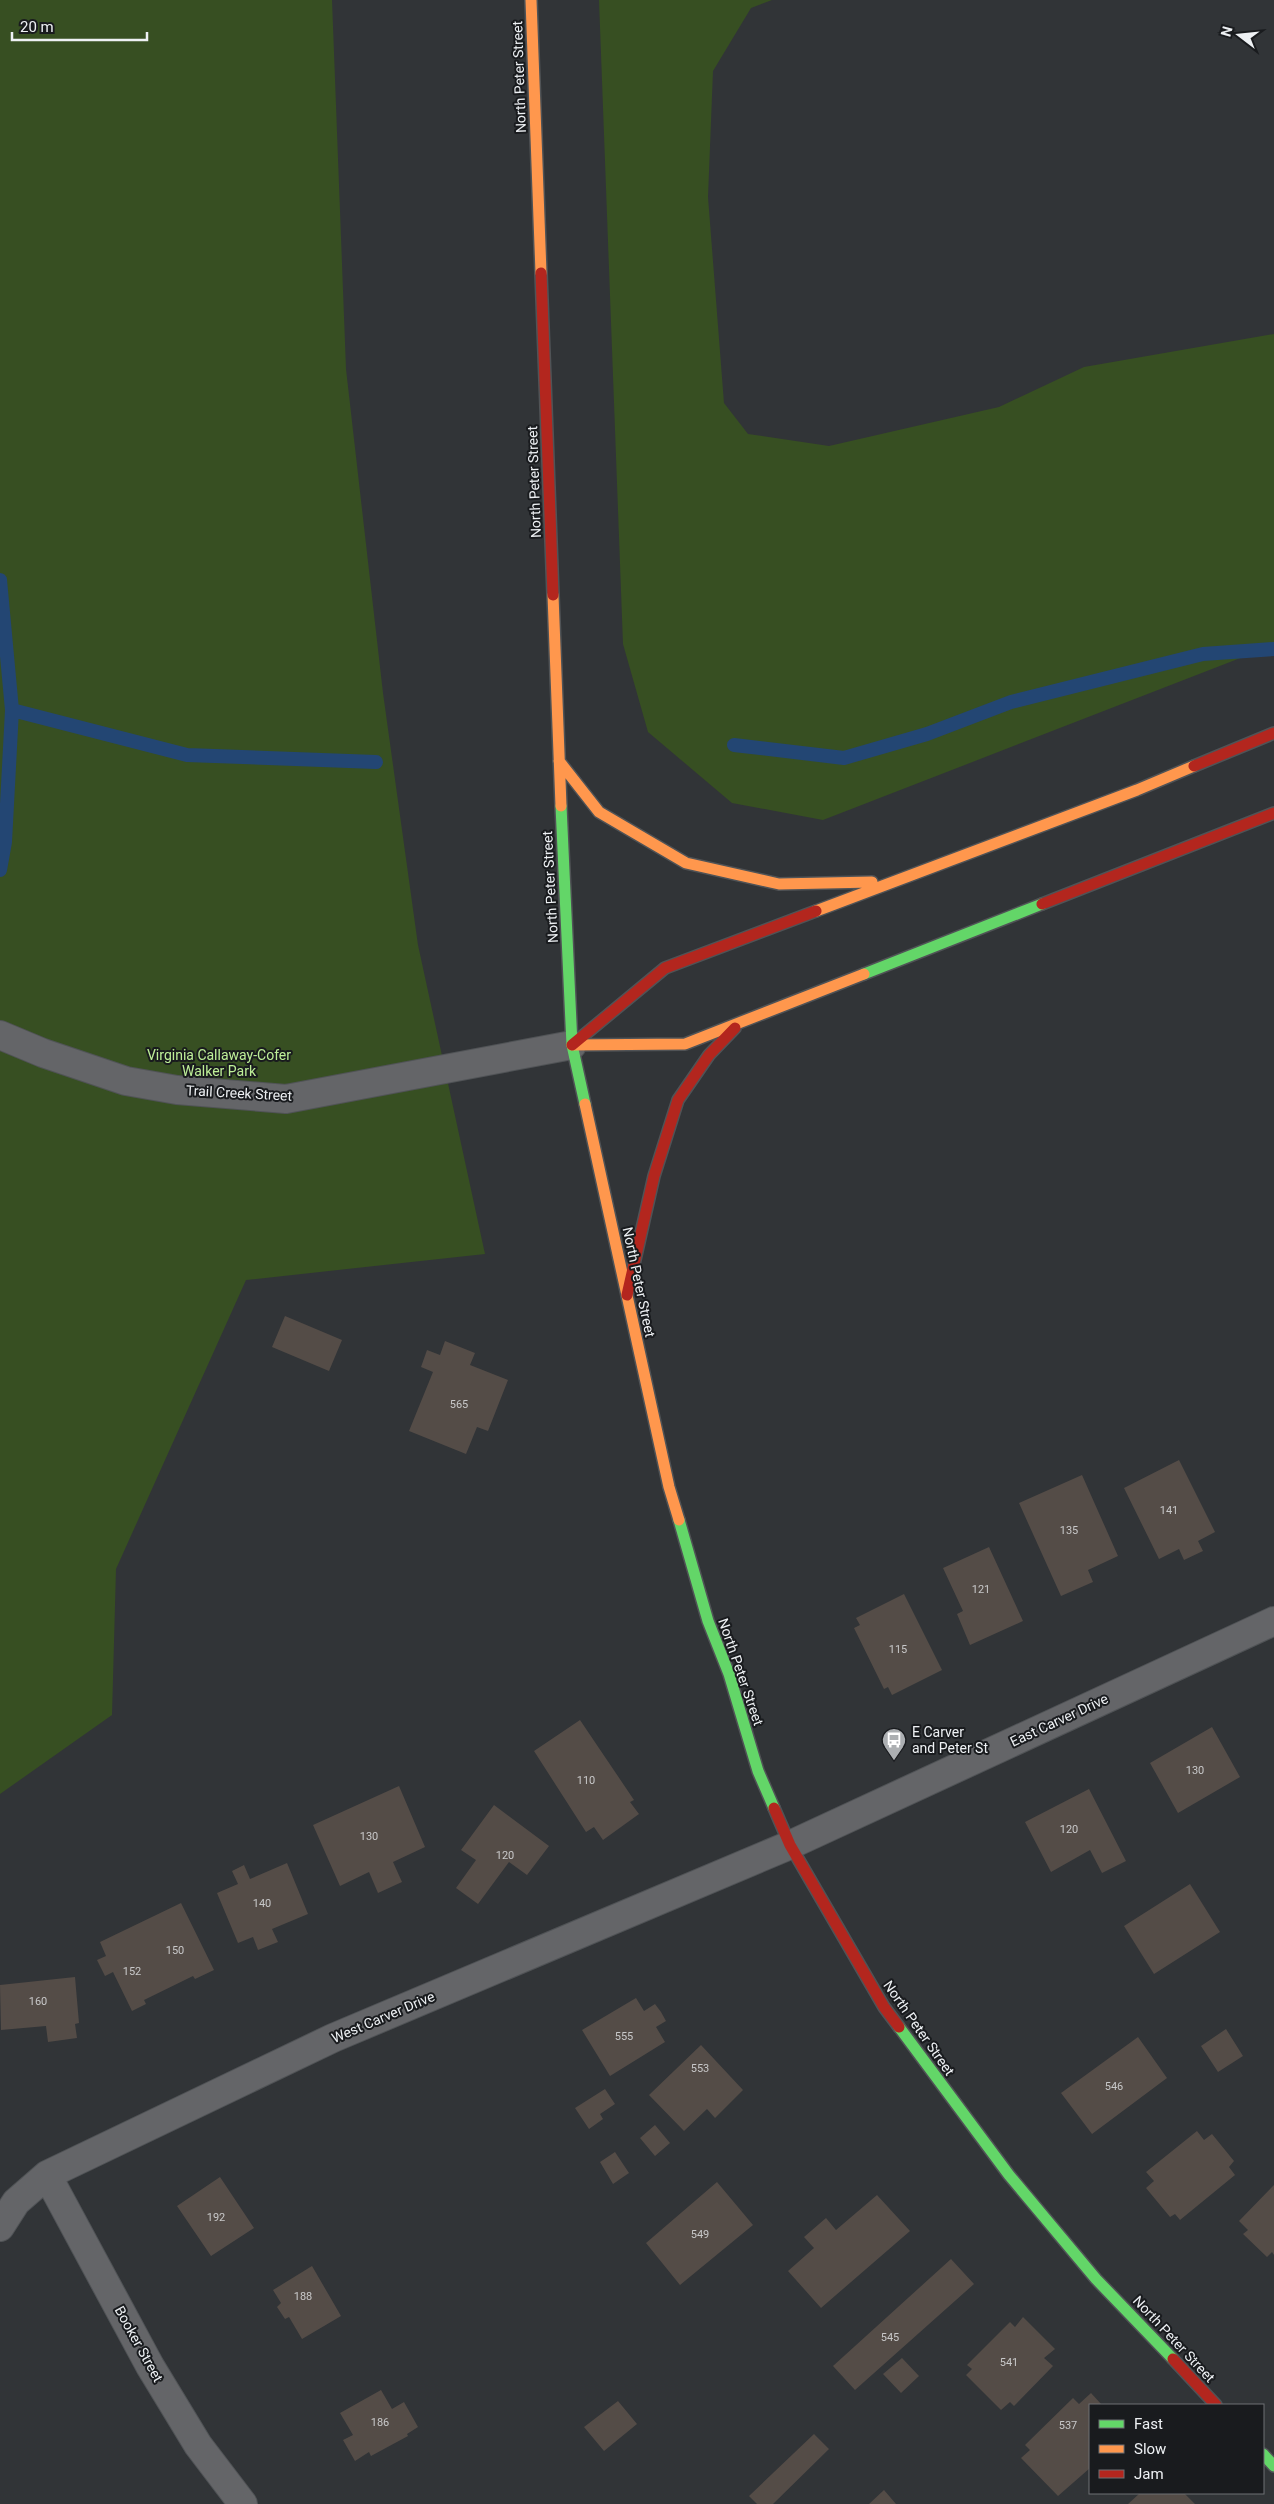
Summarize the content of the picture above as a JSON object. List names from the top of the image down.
{
  "streets": {
    "main road": ["North Peter Street"],
    "street": [
      "Trail Creek Street",
      "East Carver Drive",
      "West Carver Drive",
      "Booker Street"
    ]
  },
  "crossings": [
    ["North Peter Street", "Trail Creek Street"],
    ["North Peter Street", "East Carver Drive"],
    ["North Peter Street", "West Carver Drive"],
    ["East Carver Drive", "West Carver Drive"],
    ["West Carver Drive", "Booker Street"]
  ],
  "parks": ["Virginia Callaway-Cofer Walker Park"],
  "places": {
    "bus stop": ["E Carver and Peter St"]
  },
  "house_numbers": [
    "565",
    "141",
    "135",
    "121",
    "115",
    "130",
    "110",
    "120",
    "130",
    "120",
    "140",
    "150",
    "152",
    "160",
    "555",
    "553",
    "546",
    "192",
    "549",
    "188",
    "545",
    "541",
    "186",
    "537"
  ],
  "legend": ["Fast", "Slow", "Jam"],
  "scale_bar": "20 m",
  "north": "left"
}
